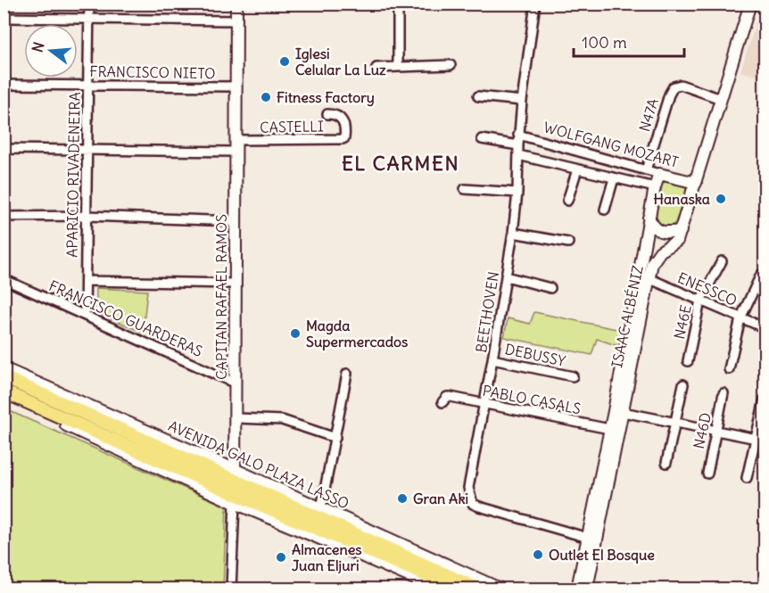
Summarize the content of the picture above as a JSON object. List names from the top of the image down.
{
  "streets": {
    "main road": ["AVENIDA GALO PLAZA LASSO"],
    "street": [
      "FRANCISCO NIETO",
      "N47A",
      "CASTELLI",
      "WOLFGANG MOZART",
      "APARICIO RIVADENEIRA",
      "ENESSCO",
      "CAPITAN RAFAEL RAMOS",
      "BEETHOVEN",
      "ISAAC ALBÉNIZ",
      "FRANCISCO GUARDERAS",
      "N46E",
      "DEBUSSY",
      "PABLO CASALS",
      "N46D"
    ]
  },
  "crossings": [
    ["FRANCISCO NIETO", "APARICIO RIVADENEIRA"],
    ["FRANCISCO NIETO", "CAPITAN RAFAEL RAMOS"],
    ["N47A", "WOLFGANG MOZART"],
    ["N47A", "ISAAC ALBÉNIZ"],
    ["CASTELLI", "CAPITAN RAFAEL RAMOS"],
    ["WOLFGANG MOZART", "BEETHOVEN"],
    ["WOLFGANG MOZART", "ISAAC ALBÉNIZ"],
    ["APARICIO RIVADENEIRA", "FRANCISCO GUARDERAS"],
    ["ENESSCO", "ISAAC ALBÉNIZ"],
    ["ENESSCO", "N46E"],
    ["CAPITAN RAFAEL RAMOS", "FRANCISCO GUARDERAS"],
    ["CAPITAN RAFAEL RAMOS", "AVENIDA GALO PLAZA LASSO"],
    ["BEETHOVEN", "ISAAC ALBÉNIZ"],
    ["BEETHOVEN", "DEBUSSY"],
    ["BEETHOVEN", "PABLO CASALS"],
    ["ISAAC ALBÉNIZ", "PABLO CASALS"]
  ],
  "districts": ["EL CARMEN"],
  "places": [
    "Iglesi Celular La Luz",
    "Fitness Factory",
    "Hanaska",
    "Magda Supermercados",
    "Gran Aki",
    "Outlet El Bosque",
    "Almacenes Juan Eljuri"
  ],
  "scale_bar": "100 m",
  "north": "left"
}
